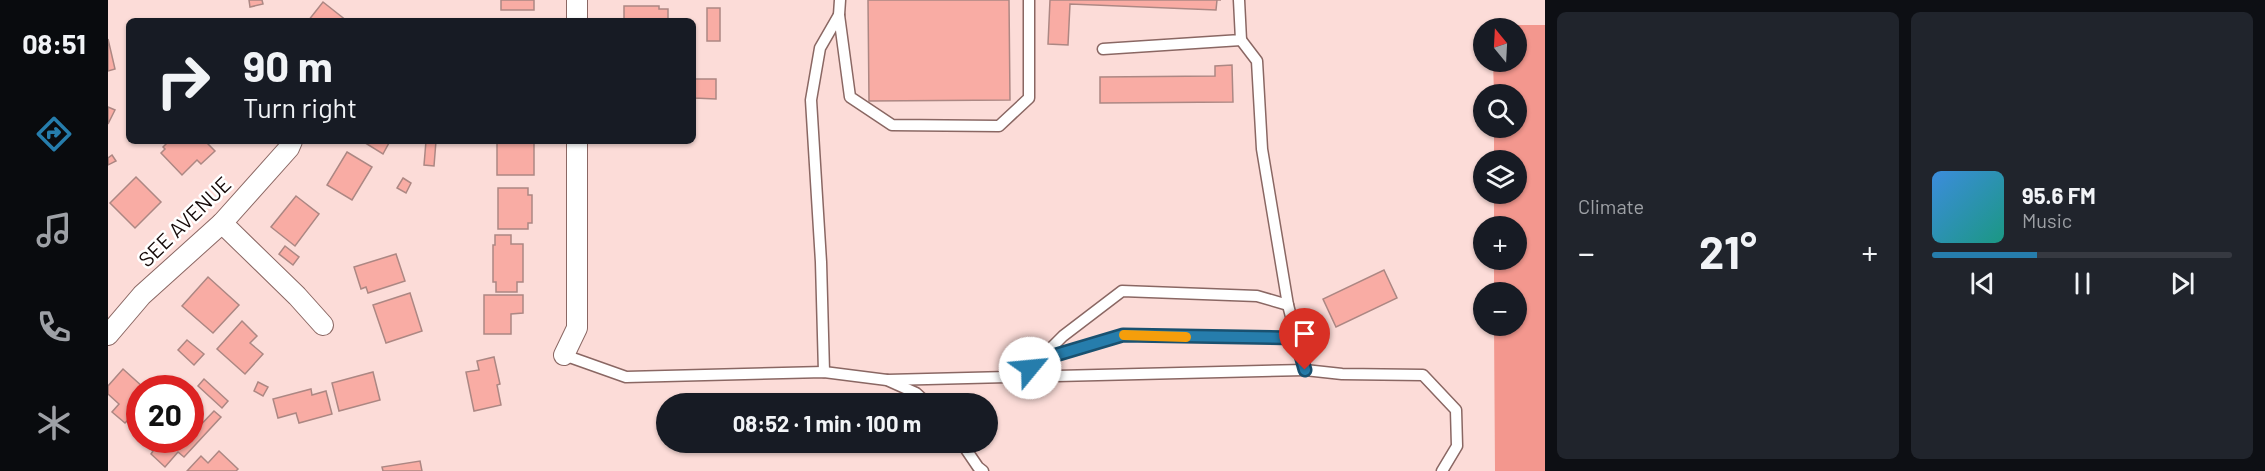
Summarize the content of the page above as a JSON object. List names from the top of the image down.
{
  "streets": {
    "street": ["SEE AVENUE"]
  },
  "north": "top",
  "page": {
    "tabs": "08:51",
    "tile": "Climate",
    "map_buttons": ["+", "−"],
    "turn": ["90 m", "Turn right"],
    "song": ["95.6 FM", "Music"],
    "heat": ["−", "21°", "+"],
    "limit": "20",
    "trip": "08:52 · 1 min · 100 m"
  }
}
